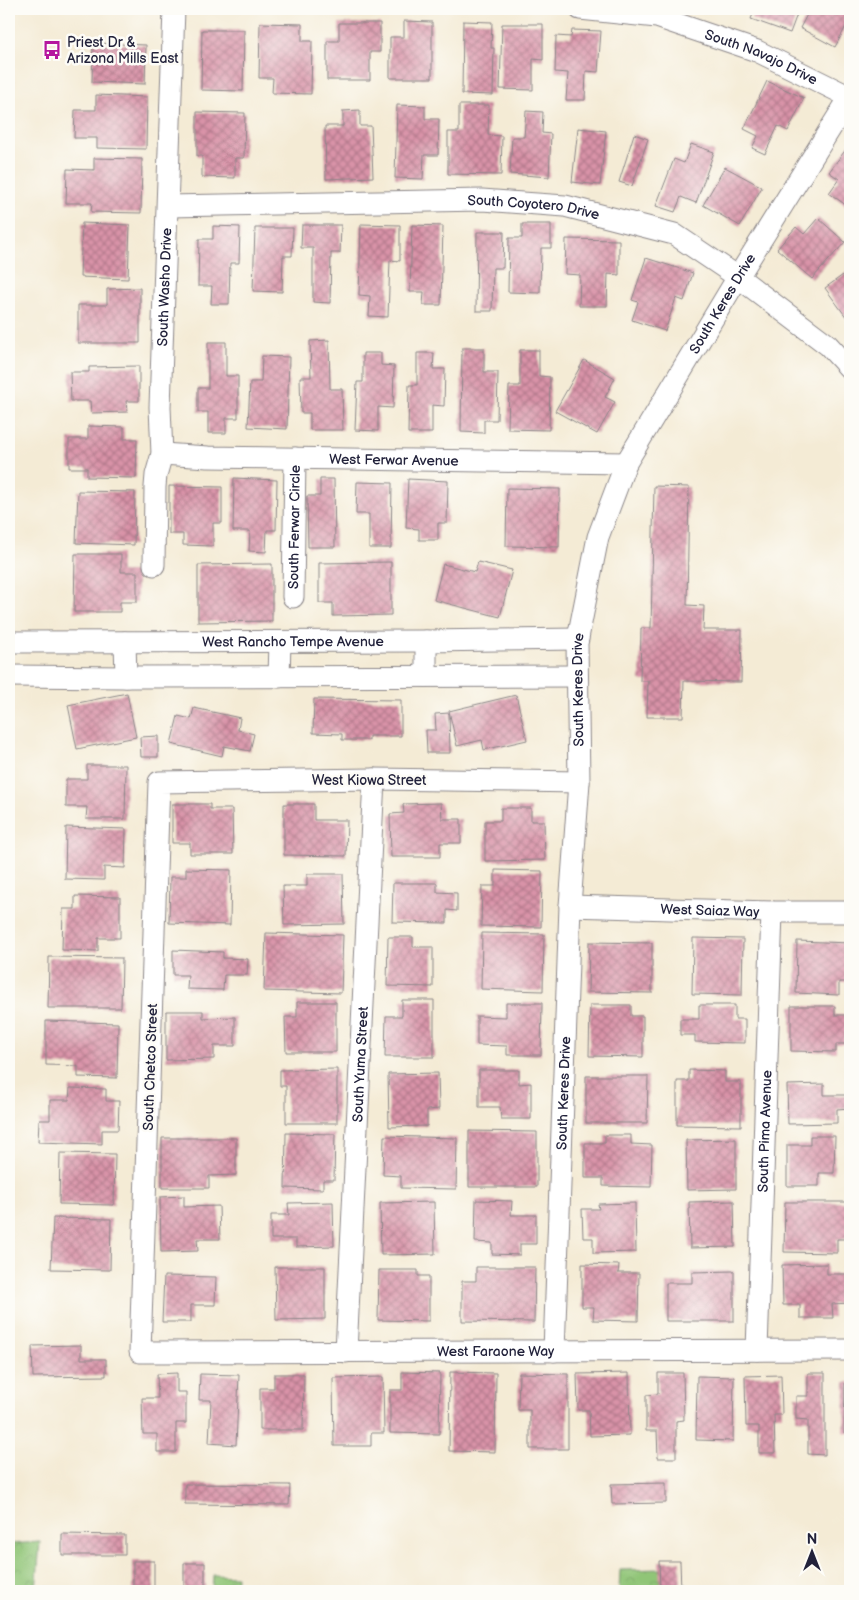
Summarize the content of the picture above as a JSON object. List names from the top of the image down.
{
  "streets": {
    "street": [
      "South Navajo Drive",
      "South Coyotero Drive",
      "South Washo Drive",
      "South Keres Drive",
      "West Ferwar Avenue",
      "South Ferwar Circle",
      "West Rancho Tempe Avenue",
      "West Kiowa Street",
      "West Saiaz Way",
      "South Yuma Street",
      "South Chetco Street",
      "South Pima Avenue",
      "West Faraone Way"
    ]
  },
  "crossings": [
    ["South Navajo Drive", "South Keres Drive"],
    ["South Coyotero Drive", "South Washo Drive"],
    ["South Coyotero Drive", "South Keres Drive"],
    ["South Washo Drive", "West Ferwar Avenue"],
    ["South Keres Drive", "West Ferwar Avenue"],
    ["South Keres Drive", "West Rancho Tempe Avenue"],
    ["South Keres Drive", "West Kiowa Street"],
    ["South Keres Drive", "West Saiaz Way"],
    ["South Keres Drive", "West Faraone Way"],
    ["West Ferwar Avenue", "South Ferwar Circle"],
    ["West Kiowa Street", "South Yuma Street"],
    ["West Kiowa Street", "South Chetco Street"],
    ["West Saiaz Way", "South Pima Avenue"],
    ["South Yuma Street", "West Faraone Way"],
    ["South Chetco Street", "West Faraone Way"],
    ["South Pima Avenue", "West Faraone Way"]
  ],
  "places": {
    "bus stop": ["Priest Dr & Arizona Mills East"]
  },
  "north": "top"
}
